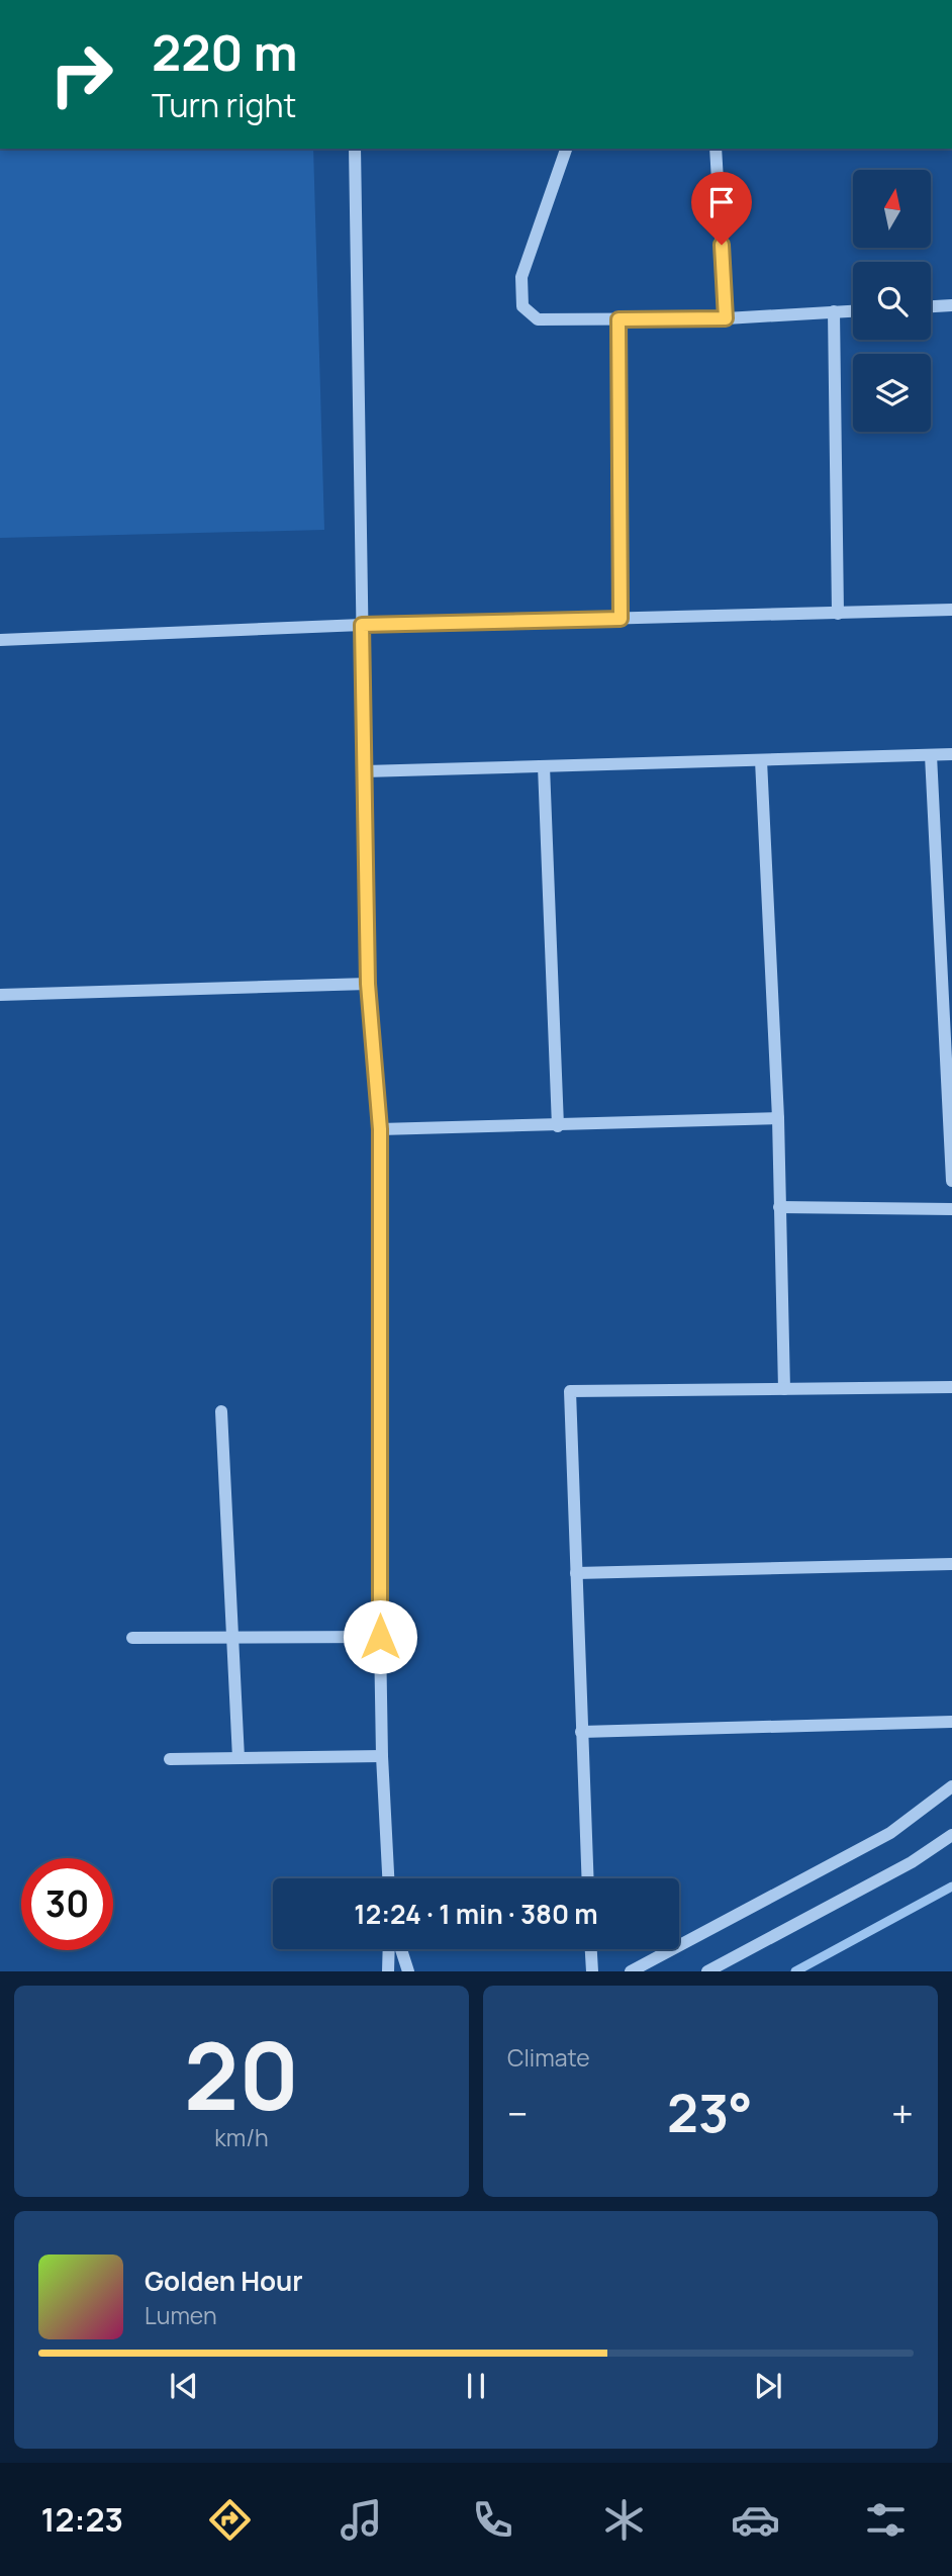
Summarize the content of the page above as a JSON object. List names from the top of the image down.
{
  "north": "top",
  "page": {
    "turn": ["220 m", "Turn right"],
    "limit": "30",
    "trip": "12:24 · 1 min · 380 m",
    "tile": [
      ["20", "km/h"],
      "Climate"
    ],
    "heat": ["−", "23°", "+"],
    "song": ["Golden Hour", "Lumen"],
    "tabs": "12:23"
  }
}
